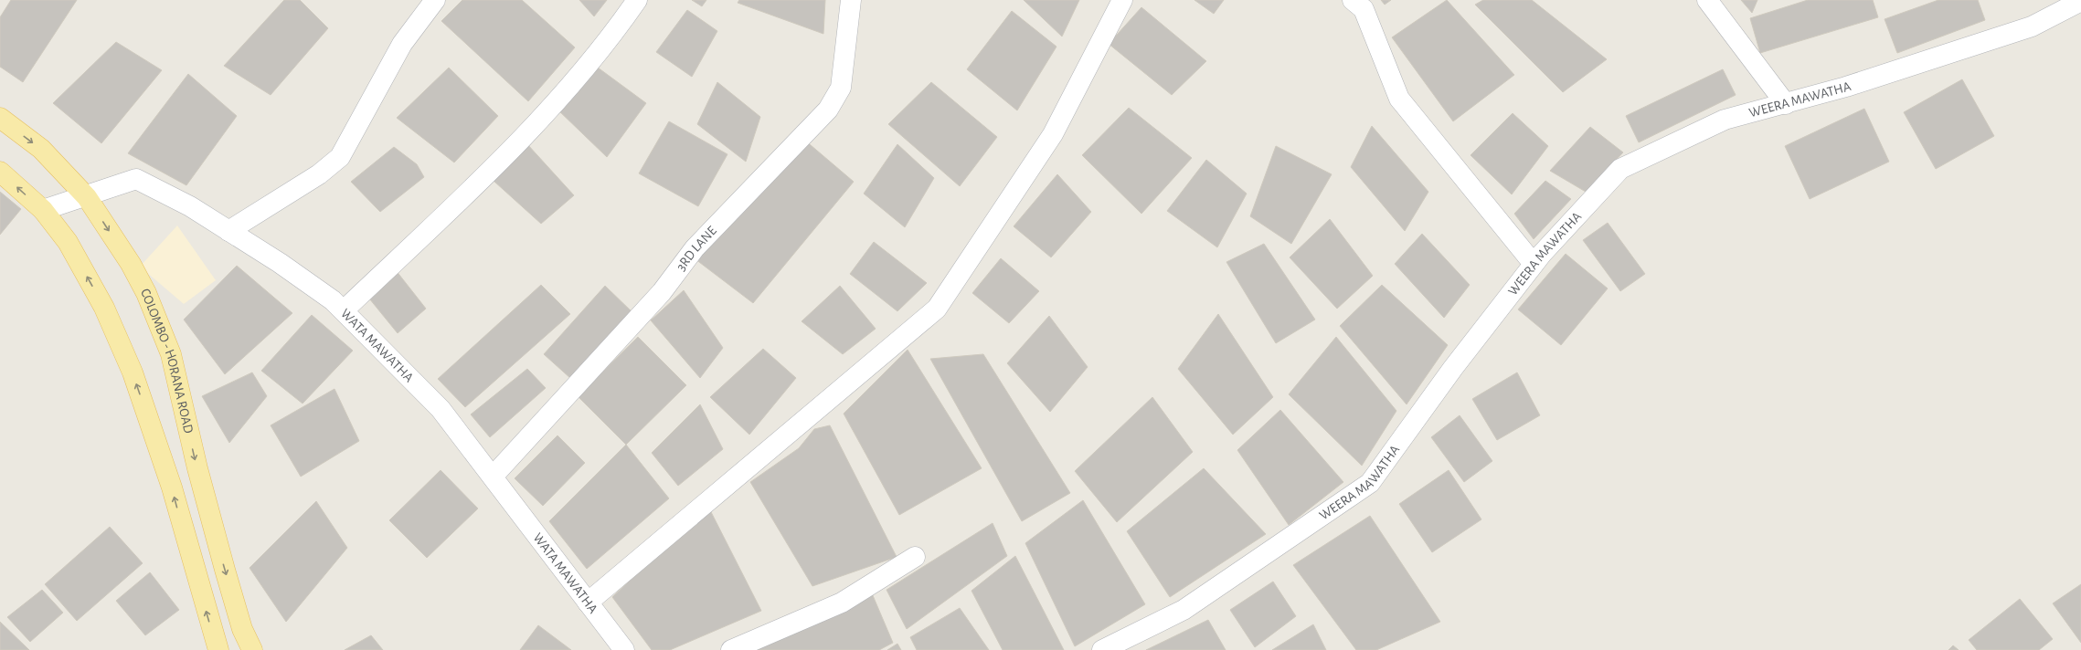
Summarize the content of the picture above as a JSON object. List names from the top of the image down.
{
  "streets": {
    "main road": ["COLOMBO - HORANA ROAD"],
    "street": ["WEERA MAWATHA", "3RD LANE", "WATA MAWATHA"]
  },
  "crossings": [
    ["3RD LANE", "WATA MAWATHA"],
    ["WATA MAWATHA", "COLOMBO - HORANA ROAD"]
  ]
}
